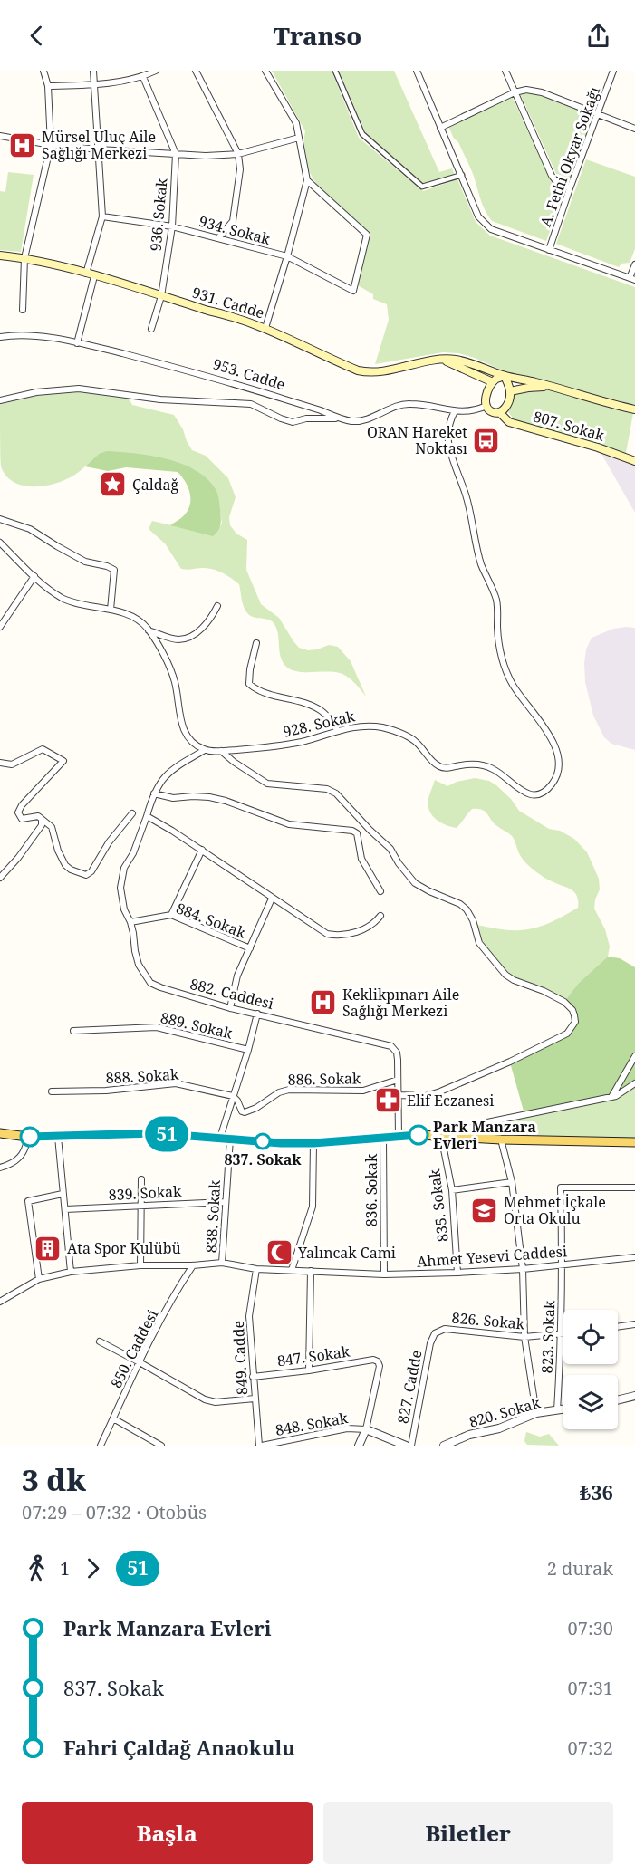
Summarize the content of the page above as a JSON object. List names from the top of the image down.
{
  "streets": {
    "main road": ["931. Cadde", "807. Sokak"],
    "street": [
      "A. Fethi Okyar Sokağı",
      "936. Sokak",
      "934. Sokak",
      "953. Cadde",
      "928. Sokak",
      "884. Sokak",
      "882. Caddesi",
      "889. Sokak",
      "888. Sokak",
      "886. Sokak",
      "836. Sokak",
      "839. Sokak",
      "835. Sokak",
      "838. Sokak",
      "Ahmet Yesevi Caddesi",
      "826. Sokak",
      "823. Sokak",
      "850. Caddesi",
      "847. Sokak",
      "849. Cadde",
      "827. Cadde",
      "820. Sokak",
      "848. Sokak"
    ]
  },
  "crossings": [
    ["936. Sokak", "934. Sokak"],
    ["936. Sokak", "931. Cadde"],
    ["953. Cadde", "928. Sokak"],
    ["928. Sokak", "882. Caddesi"],
    ["884. Sokak", "882. Caddesi"],
    ["882. Caddesi", "886. Sokak"],
    ["888. Sokak", "886. Sokak"],
    ["836. Sokak", "Ahmet Yesevi Caddesi"],
    ["839. Sokak", "838. Sokak"],
    ["835. Sokak", "Ahmet Yesevi Caddesi"],
    ["838. Sokak", "Ahmet Yesevi Caddesi"],
    ["Ahmet Yesevi Caddesi", "823. Sokak"],
    ["Ahmet Yesevi Caddesi", "850. Caddesi"],
    ["Ahmet Yesevi Caddesi", "849. Cadde"],
    ["826. Sokak", "823. Sokak"],
    ["826. Sokak", "827. Cadde"],
    ["823. Sokak", "820. Sokak"],
    ["847. Sokak", "849. Cadde"],
    ["847. Sokak", "848. Sokak"],
    ["849. Cadde", "848. Sokak"]
  ],
  "places": {
    "hospital": ["Mürsel Uluç Aile Sağlığı Merkezi", "Keklikpınarı Aile Sağlığı Merkezi"],
    "bus stop": ["ORAN Hareket Noktası"],
    "place": ["Çaldağ"],
    "pharmacy": ["Elif Eczanesi"],
    "other": ["Park Manzara Evleri", "837. Sokak"],
    "school or university": ["Mehmet İçkale Orta Okulu"],
    "building": ["Ata Spor Kulübü"],
    "mosque": ["Yalıncak Cami"]
  },
  "lines": ["bus line 51"],
  "page": {
    "header": "Transo",
    "on_map": "51",
    "heading": ["3 dk", "07:29 – 07:32 · Otobüs", "₺36"],
    "legs": ["1", "51", "2 durak"],
    "list": [
      {
        "name": "Park Manzara Evleri",
        "value": "07:30"
      },
      {
        "name": "837. Sokak",
        "value": "07:31"
      },
      {
        "name": "Fahri Çaldağ Anaokulu",
        "value": "07:32"
      }
    ],
    "buttons": ["Başla", "Biletler"]
  }
}
